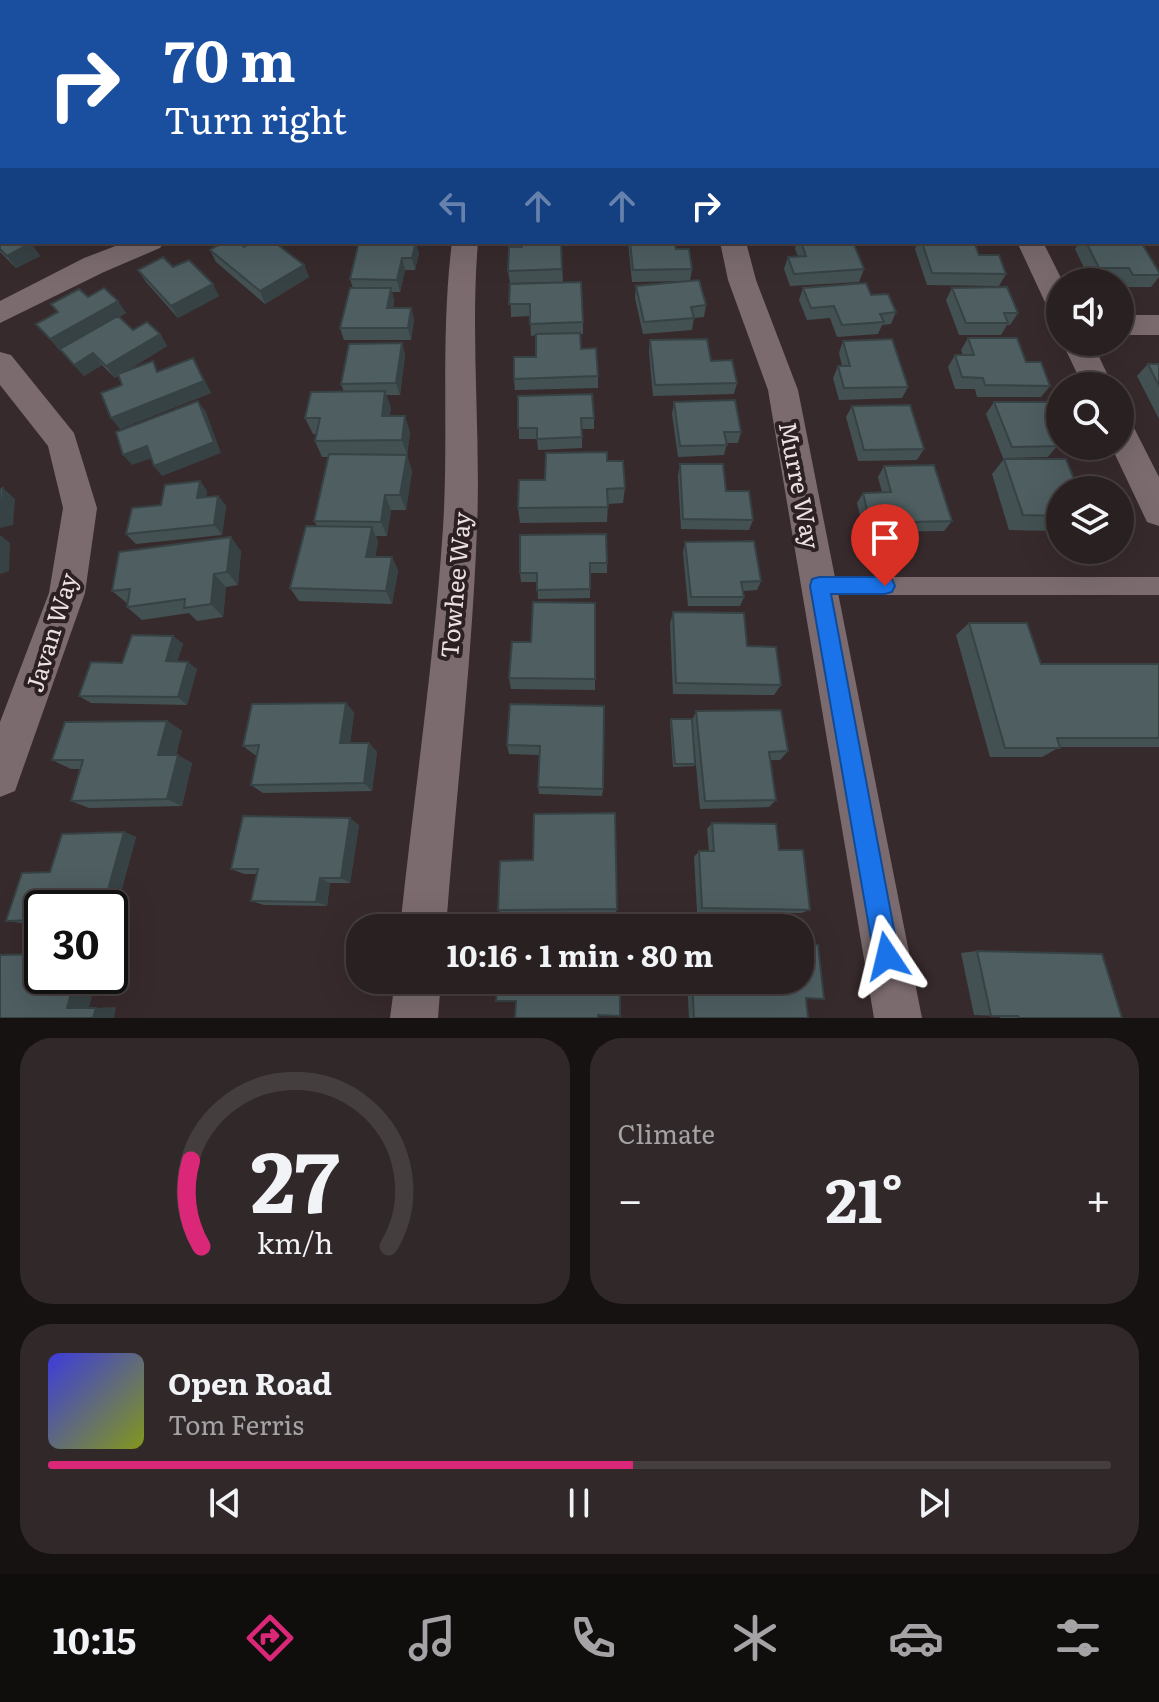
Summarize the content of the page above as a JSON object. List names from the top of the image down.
{
  "streets": {
    "street": ["Murre Way", "Towhee Way", "Javan Way"]
  },
  "page": {
    "turn": ["70 m", "Turn right"],
    "limit": "30",
    "trip": "10:16 · 1 min · 80 m",
    "tile": "Climate",
    "heat": ["−", "21°", "+"],
    "song": ["Open Road", "Tom Ferris"],
    "tabs": "10:15",
    "gauge": ["27", "km/h"]
  }
}
